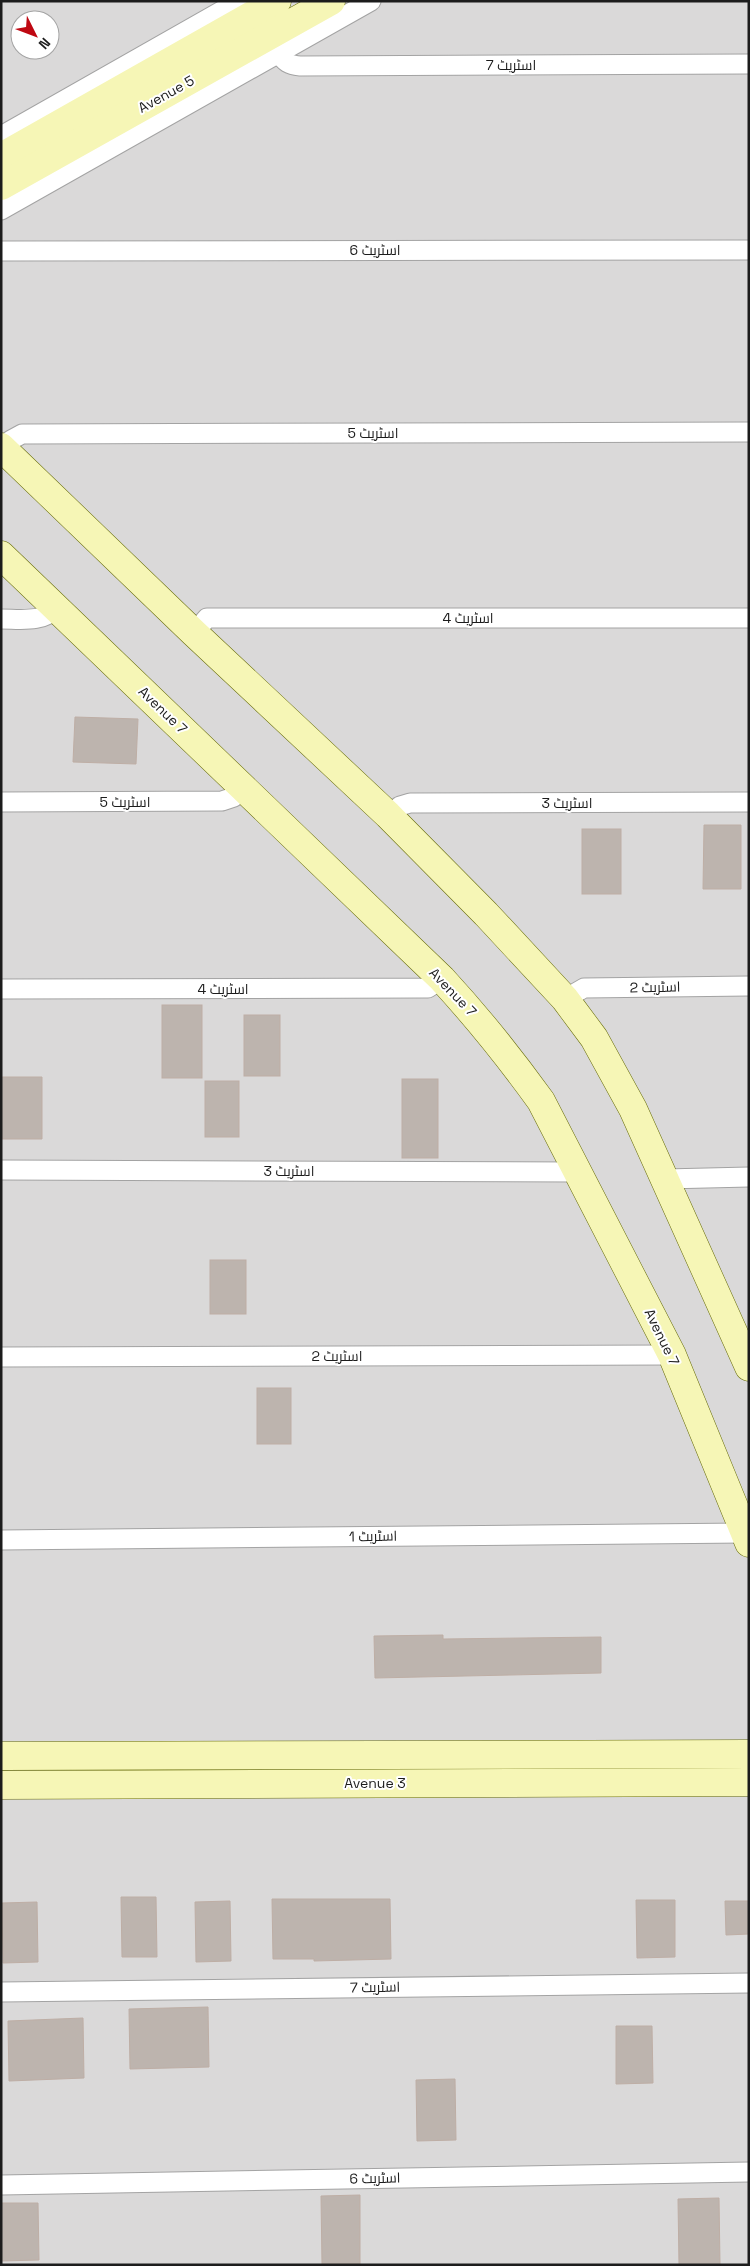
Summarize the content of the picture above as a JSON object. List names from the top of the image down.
{
  "streets": {
    "main road": ["Avenue 5", "Avenue 7", "Avenue 3"],
    "street": [
      "اسٹریٹ 7",
      "اسٹریٹ 6",
      "اسٹریٹ 5",
      "اسٹریٹ 4",
      "اسٹریٹ 3",
      "اسٹریٹ 2",
      "اسٹریٹ 1"
    ]
  },
  "crossings": [
    ["اسٹریٹ 5", "Avenue 7"],
    ["اسٹریٹ 4", "Avenue 7"],
    ["Avenue 7", "اسٹریٹ 3"],
    ["Avenue 7", "اسٹریٹ 2"],
    ["Avenue 7", "اسٹریٹ 1"]
  ],
  "north": "bottom right"
}
